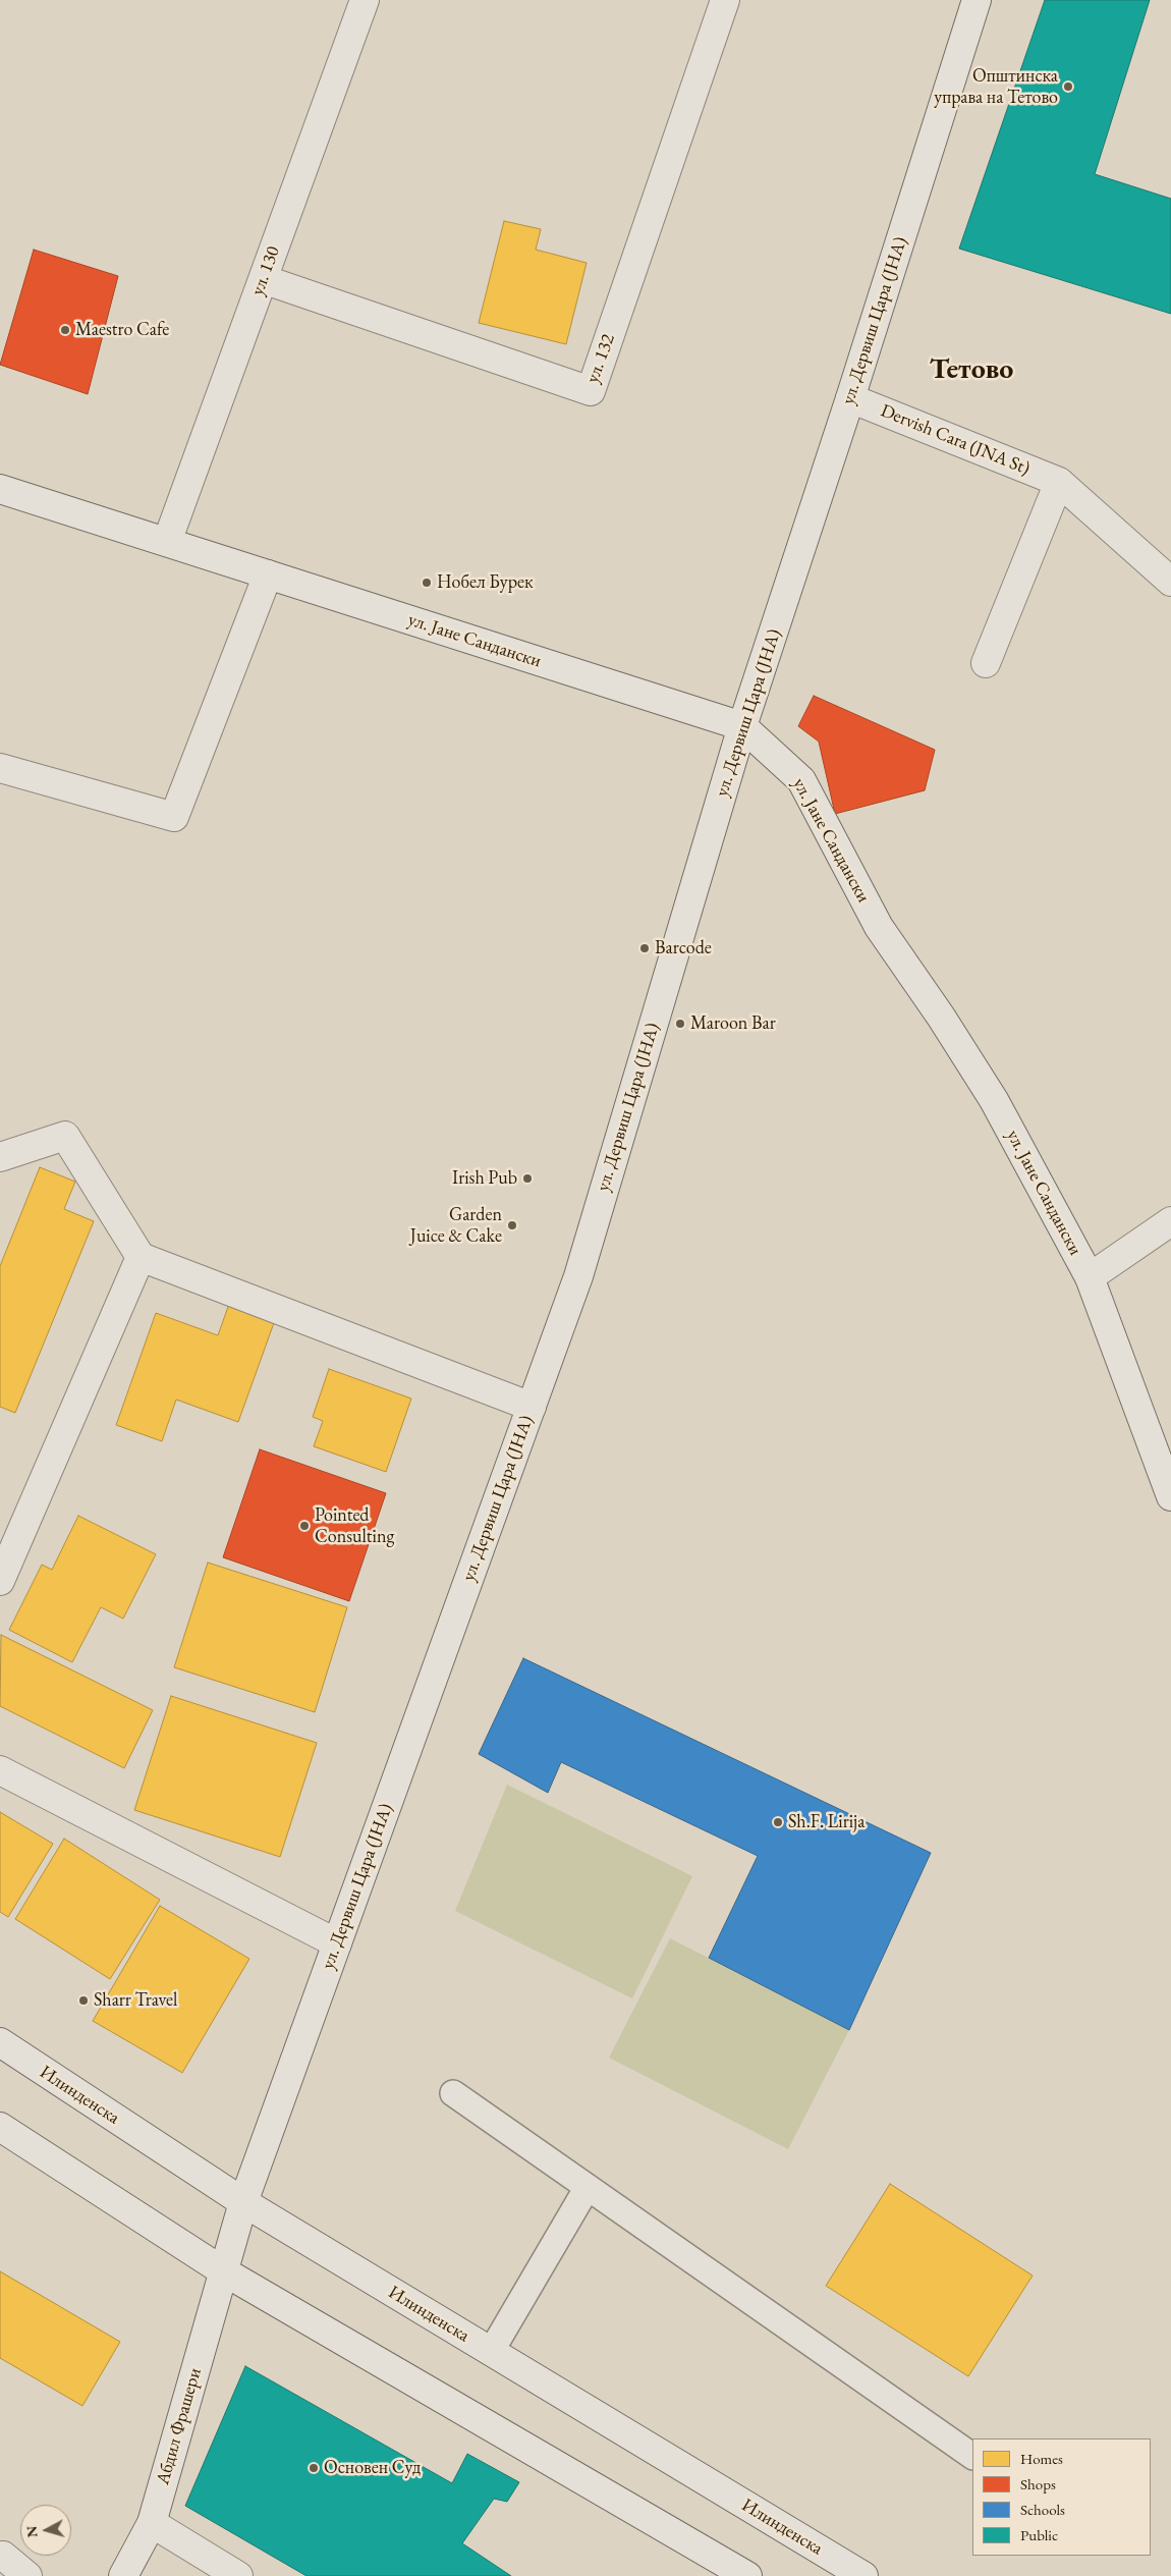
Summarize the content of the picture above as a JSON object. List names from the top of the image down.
{
  "streets": {
    "street": [
      "ул. 130",
      "ул. Дервиш Цара (ЈНА)",
      "ул. 132",
      "Dervish Cara (JNA St)",
      "ул. Јане Сандански",
      "Илинденска",
      "Абдил Фрашери"
    ]
  },
  "crossings": [
    ["ул. 130", "ул. 132"],
    ["ул. 130", "ул. Јане Сандански"],
    ["ул. Дервиш Цара (ЈНА)", "Dervish Cara (JNA St)"],
    ["ул. Дервиш Цара (ЈНА)", "ул. Јане Сандански"],
    ["ул. Дервиш Цара (ЈНА)", "Илинденска"],
    ["ул. Дервиш Цара (ЈНА)", "Абдил Фрашери"]
  ],
  "districts": ["Тетово"],
  "places": [
    "Општинска управа на Тетово",
    "Maestro Cafe",
    "Нобел Бурек",
    "Barcode",
    "Maroon Bar",
    "Irish Pub",
    "Garden Juice & Cake",
    "Pointed Consulting",
    "Sh.F. Lirija",
    "Sharr Travel",
    "Основен Суд"
  ],
  "legend": [
    "Homes",
    "Shops",
    "Schools",
    "Public"
  ],
  "north": "left"
}
